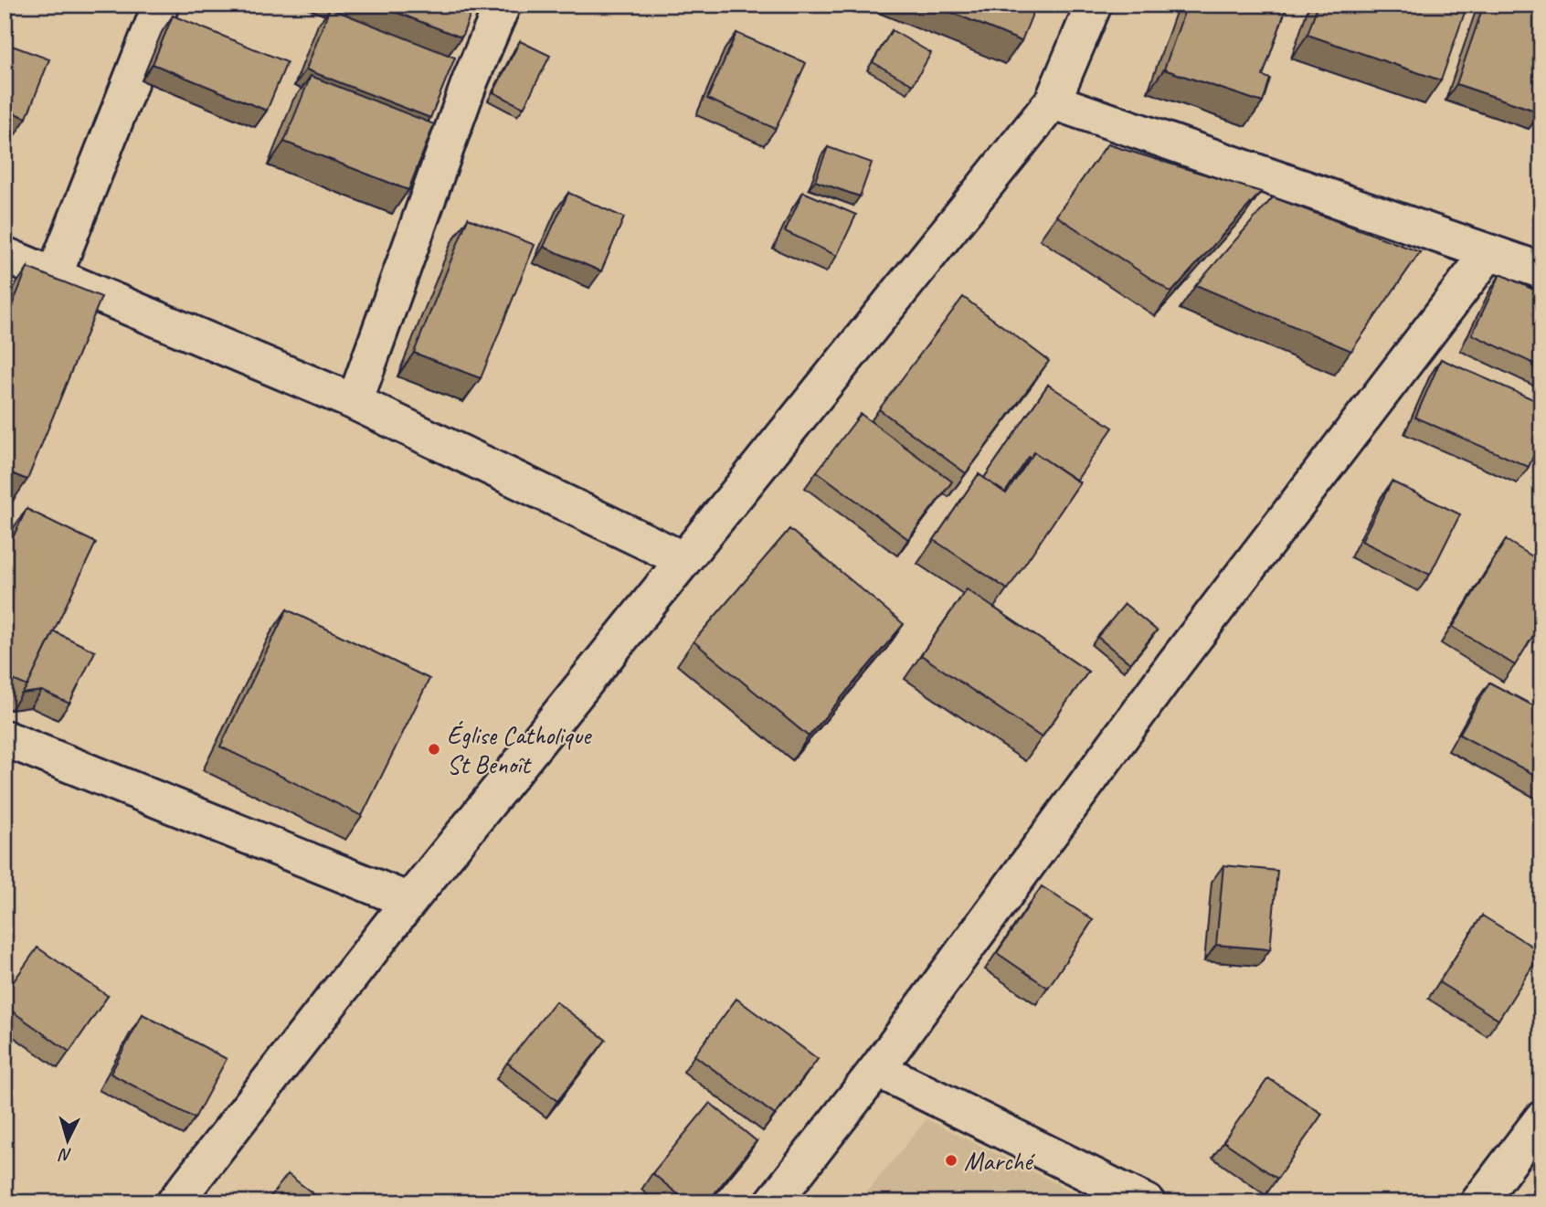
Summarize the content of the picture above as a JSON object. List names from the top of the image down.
{
  "places": ["Église Catholique St Benoît", "Marché"],
  "north": "bottom"
}
